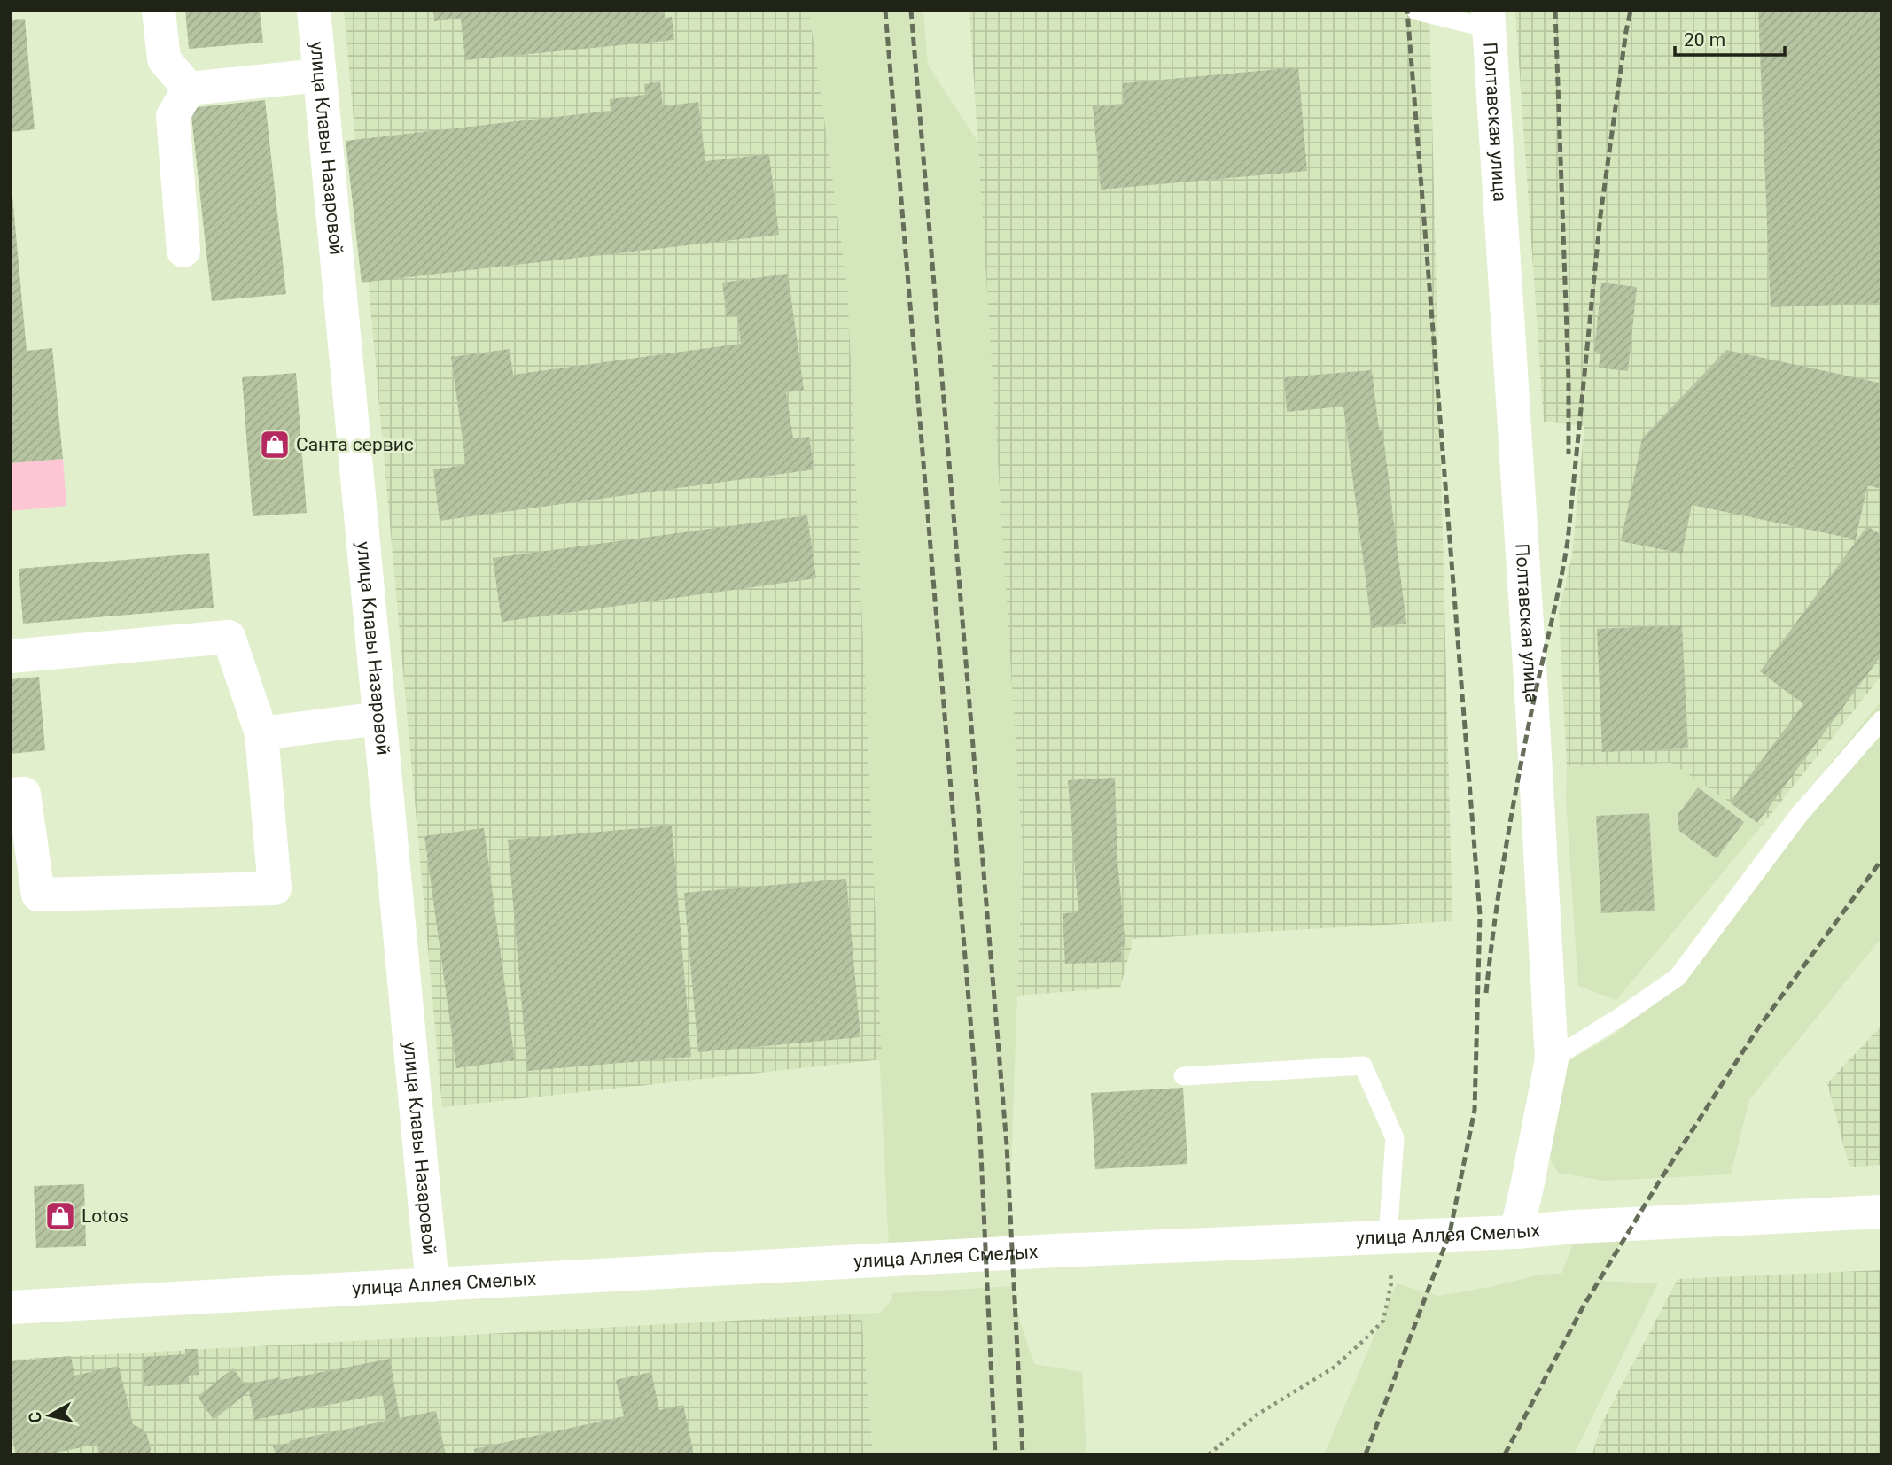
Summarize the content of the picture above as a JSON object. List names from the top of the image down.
{
  "streets": {
    "street": ["Полтавская улица", "улица Клавы Назаровой", "улица Аллея Смелых"]
  },
  "crossings": [
    ["Полтавская улица", "улица Аллея Смелых"],
    ["улица Клавы Назаровой", "улица Аллея Смелых"]
  ],
  "places": {
    "shop": ["Санта сервис", "Lotos"]
  },
  "scale_bar": "20 m",
  "north": "left"
}
